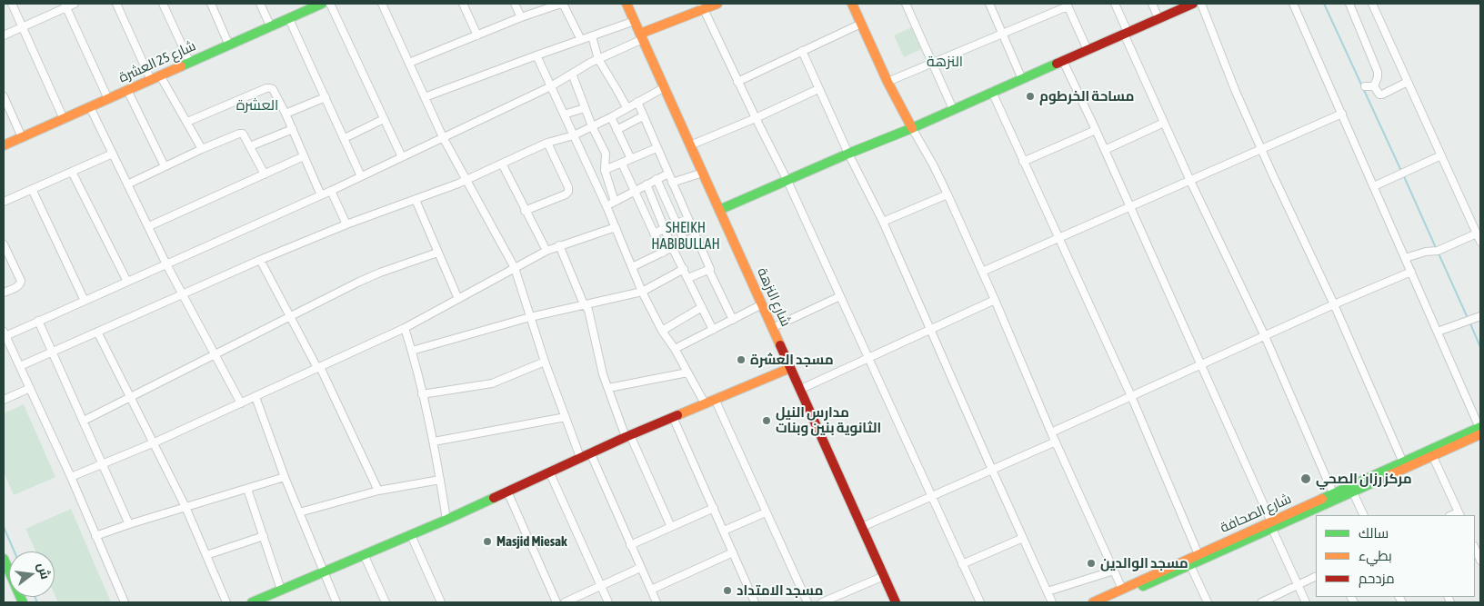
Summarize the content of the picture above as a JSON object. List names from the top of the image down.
{
  "streets": {
    "street": ["شارع 25 العشرة", "شارع النزهة", "شارع الصحافة"]
  },
  "districts": ["النزهة", "العشرة", "SHEIKH HABIBULLAH"],
  "places": [
    "مساحة الخرطوم",
    "مسجد العشرة",
    "مدارس النيل الثانوية بنين وبنات",
    "مركز رزان الصحي",
    "Masjid Miesak",
    "مسجد الوالدين",
    "مسجد الامتداد"
  ],
  "legend": ["سالك", "بطيء", "مزدحم"],
  "north": "right"
}
